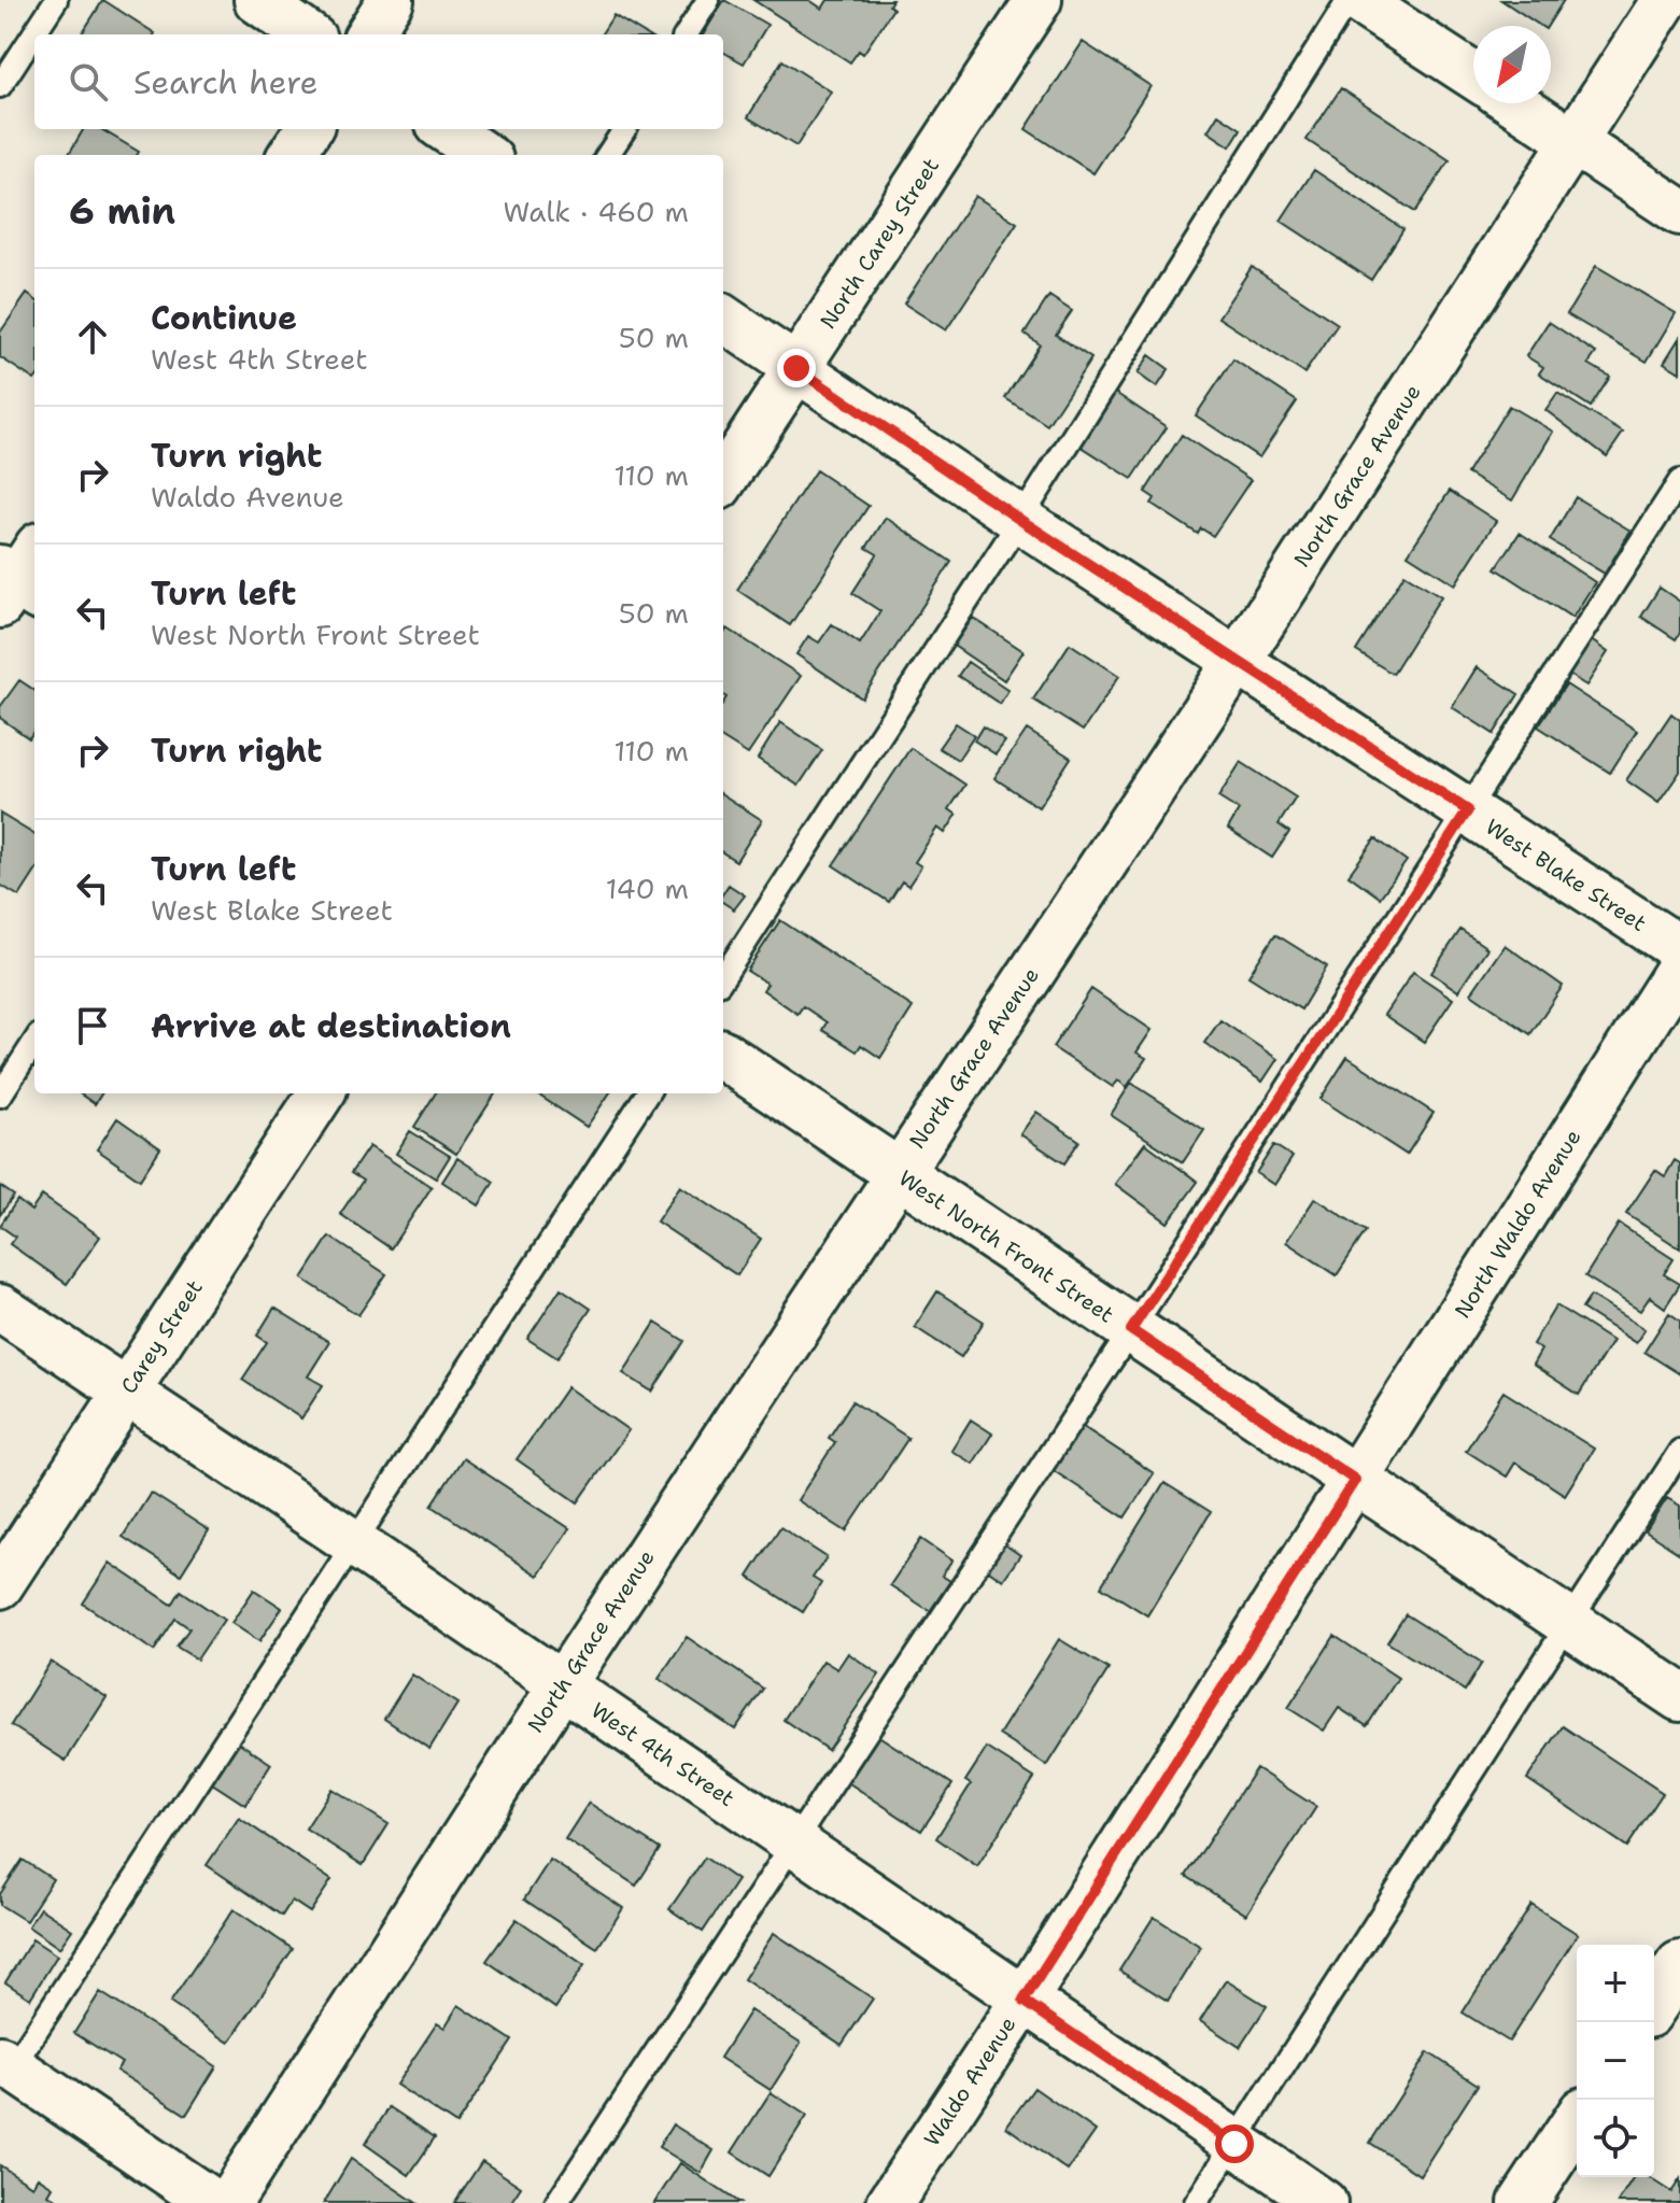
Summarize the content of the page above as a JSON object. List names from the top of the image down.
{
  "streets": {
    "street": [
      "North Carey Street",
      "North Grace Avenue",
      "West Blake Street",
      "North Waldo Avenue",
      "West North Front Street",
      "Carey Street",
      "West 4th Street",
      "Waldo Avenue"
    ]
  },
  "crossings": [
    ["North Carey Street", "West Blake Street"],
    ["North Grace Avenue", "West Blake Street"],
    ["North Grace Avenue", "West North Front Street"],
    ["North Grace Avenue", "West 4th Street"],
    ["North Waldo Avenue", "West North Front Street"],
    ["North Waldo Avenue", "Waldo Avenue"],
    ["West North Front Street", "Waldo Avenue"],
    ["Carey Street", "West 4th Street"],
    ["West 4th Street", "Waldo Avenue"]
  ],
  "north": "bottom left",
  "page": {
    "search": "Search here",
    "heading": ["6 min", "Walk · 460 m"],
    "list": [
      ["Continue", "West 4th Street", "50 m"],
      ["Turn right", "Waldo Avenue", "110 m"],
      ["Turn left", "West North Front Street", "50 m"],
      ["Turn right", "110 m"],
      ["Turn left", "West Blake Street", "140 m"],
      "Arrive at destination"
    ],
    "map_buttons": ["+", "−"]
  }
}
